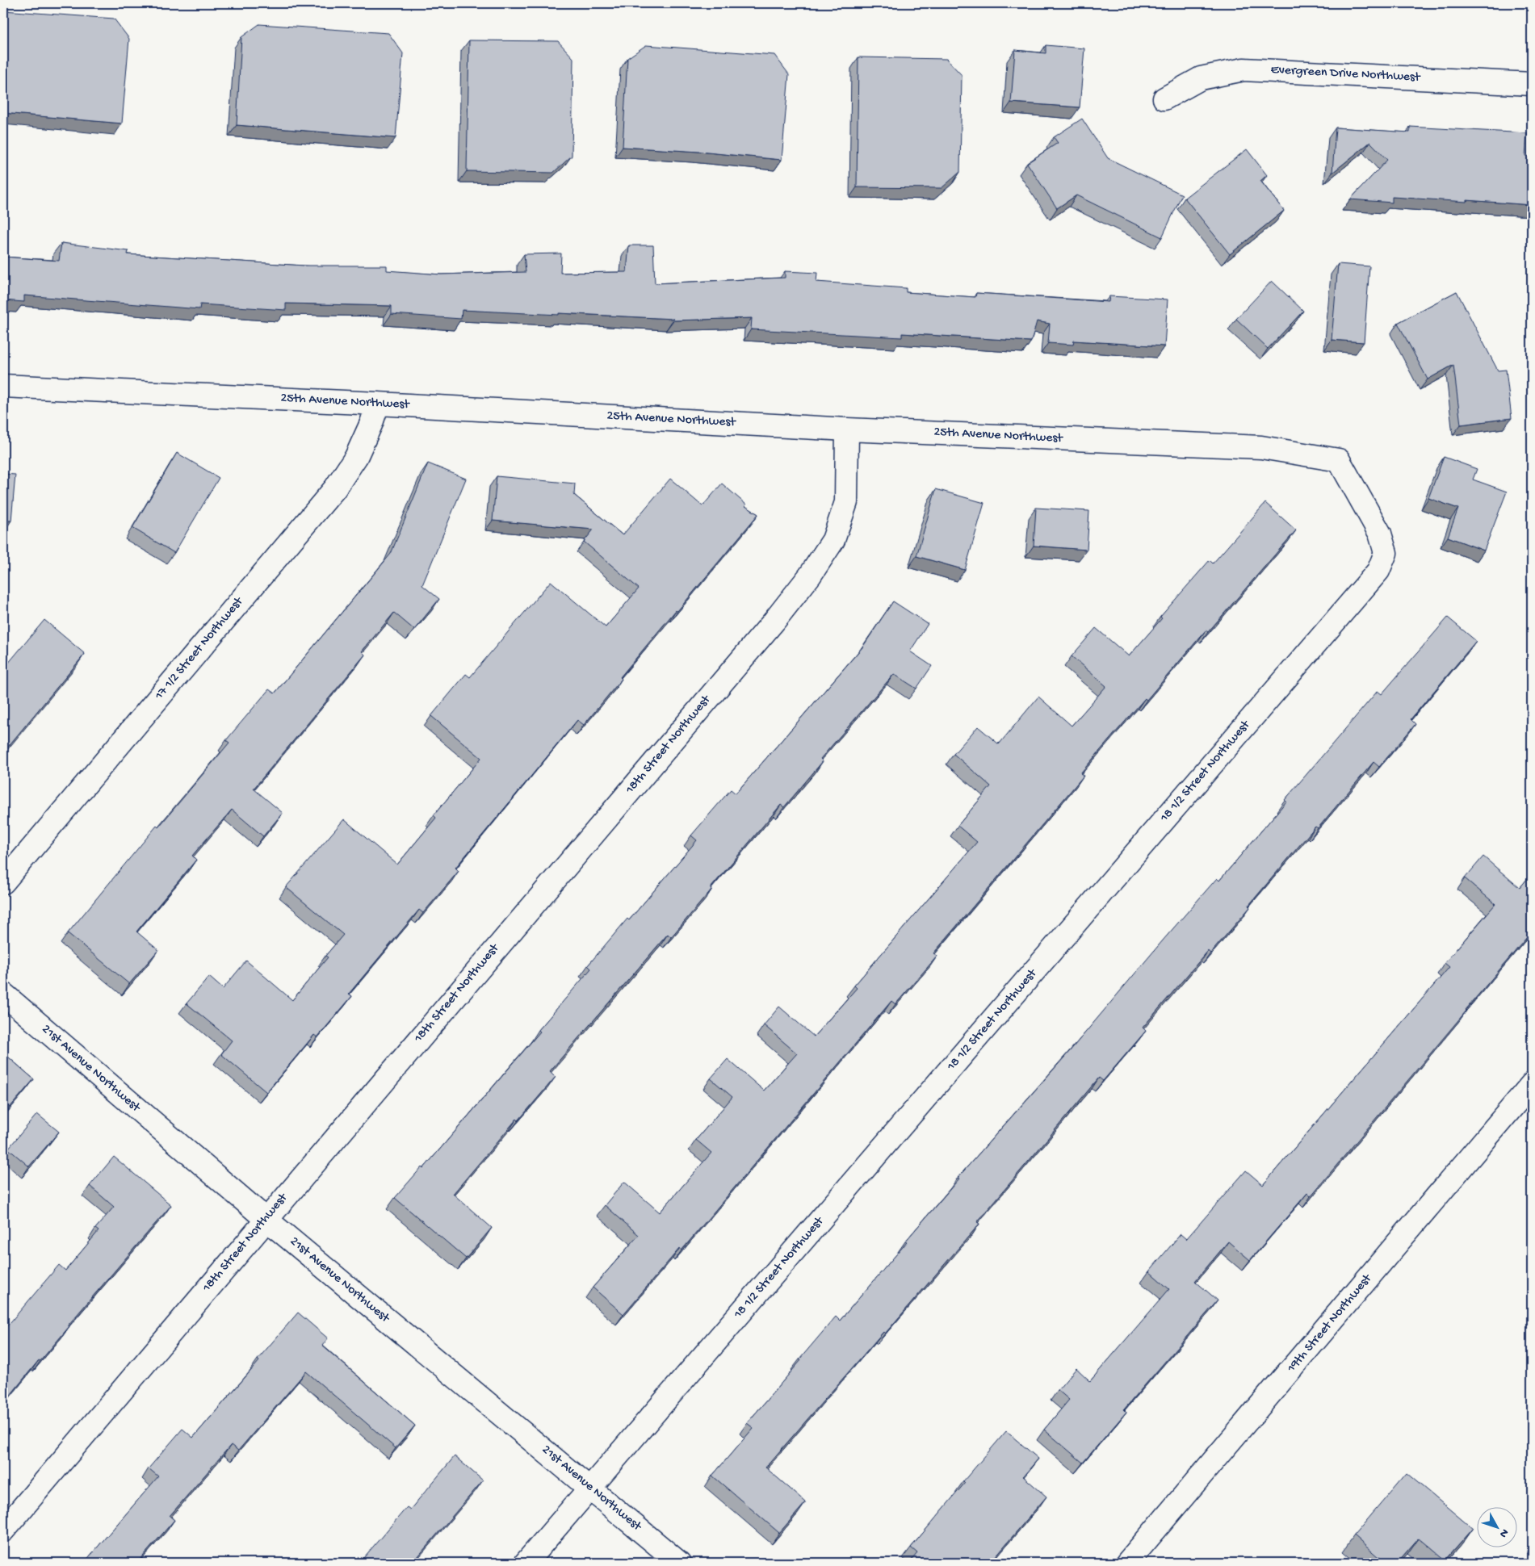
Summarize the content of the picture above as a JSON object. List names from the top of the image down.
{
  "streets": {
    "street": [
      "Evergreen Drive Northwest",
      "25th Avenue Northwest",
      "17 1/2 Street Northwest",
      "18th Street Northwest",
      "18 1/2 Street Northwest",
      "21st Avenue Northwest",
      "19th Street Northwest"
    ]
  },
  "crossings": [
    ["25th Avenue Northwest", "17 1/2 Street Northwest"],
    ["25th Avenue Northwest", "18th Street Northwest"],
    ["25th Avenue Northwest", "18 1/2 Street Northwest"],
    ["18th Street Northwest", "21st Avenue Northwest"],
    ["18 1/2 Street Northwest", "21st Avenue Northwest"]
  ],
  "north": "bottom right"
}
